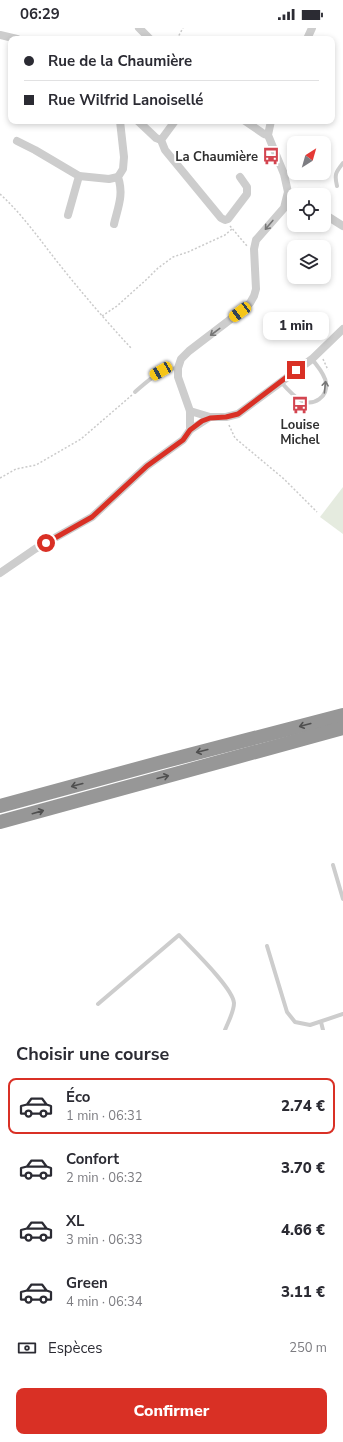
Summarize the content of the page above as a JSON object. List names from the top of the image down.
{
  "places": {
    "bus stop": ["La Chaumière", "Louise Michel"]
  },
  "north": "top right",
  "page": {
    "status": "06:29",
    "banner": ["Rue de la Chaumière", "Rue Wilfrid Lanoisellé"],
    "bubble": "1 min",
    "heading": "Choisir une course",
    "list": [
      {
        "name": "Éco",
        "note": "1 min · 06:31",
        "value": "2.74 €"
      },
      {
        "name": "Confort",
        "note": "2 min · 06:32",
        "value": "3.70 €"
      },
      {
        "name": "XL",
        "note": "3 min · 06:33",
        "value": "4.66 €"
      },
      {
        "name": "Green",
        "note": "4 min · 06:34",
        "value": "3.11 €"
      }
    ],
    "pay": ["Espèces", "250 m"],
    "buttons": "Confirmer"
  }
}
